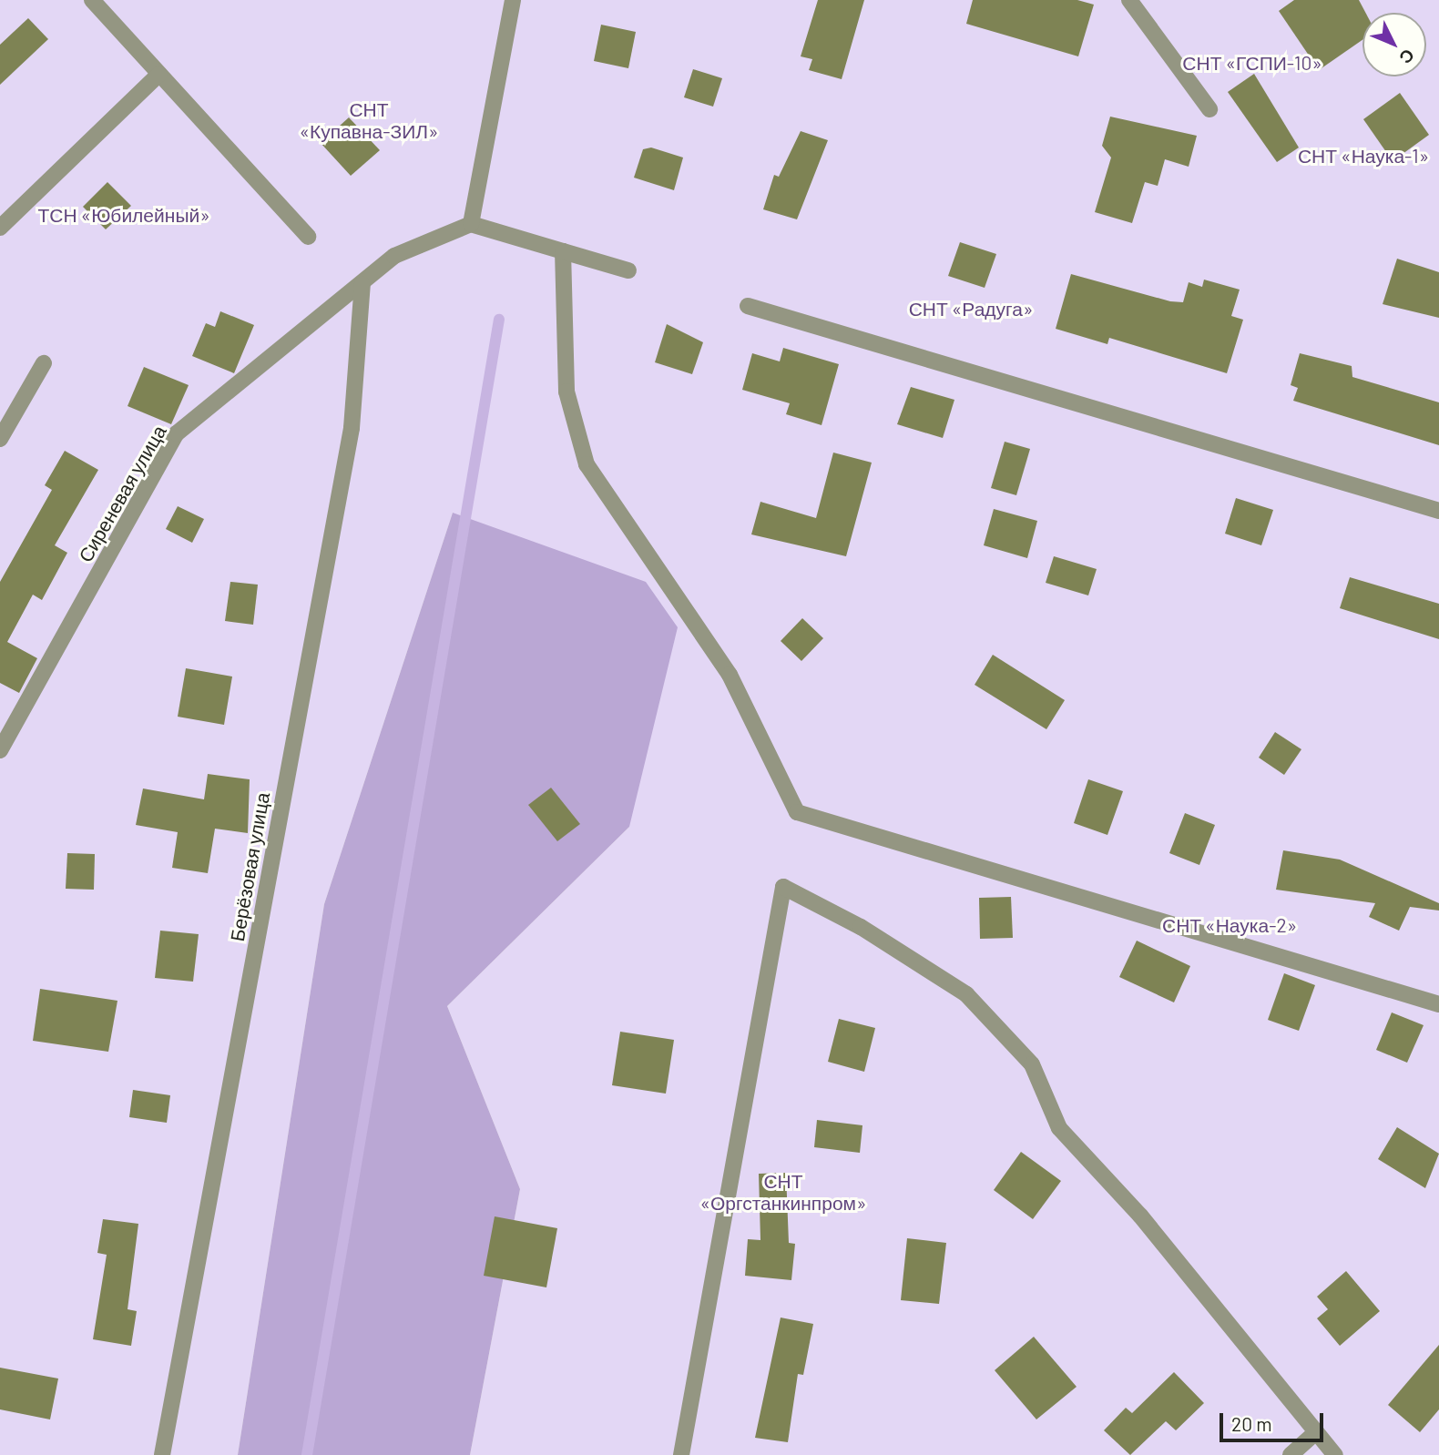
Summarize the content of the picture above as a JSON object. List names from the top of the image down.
{
  "streets": {
    "street": ["Сиреневая улица", "Берёзовая улица"]
  },
  "crossings": [
    ["Сиреневая улица", "Берёзовая улица"]
  ],
  "parks": [
    "СНТ «ГСПИ-10»",
    "СНТ «Купавна-ЗИЛ»",
    "СНТ «Наука-1»",
    "ТСН «Юбилейный»",
    "СНТ «Радуга»",
    "СНТ «Наука-2»",
    "СНТ «Оргстанкинпром»"
  ],
  "scale_bar": "20 m",
  "north": "bottom right"
}
